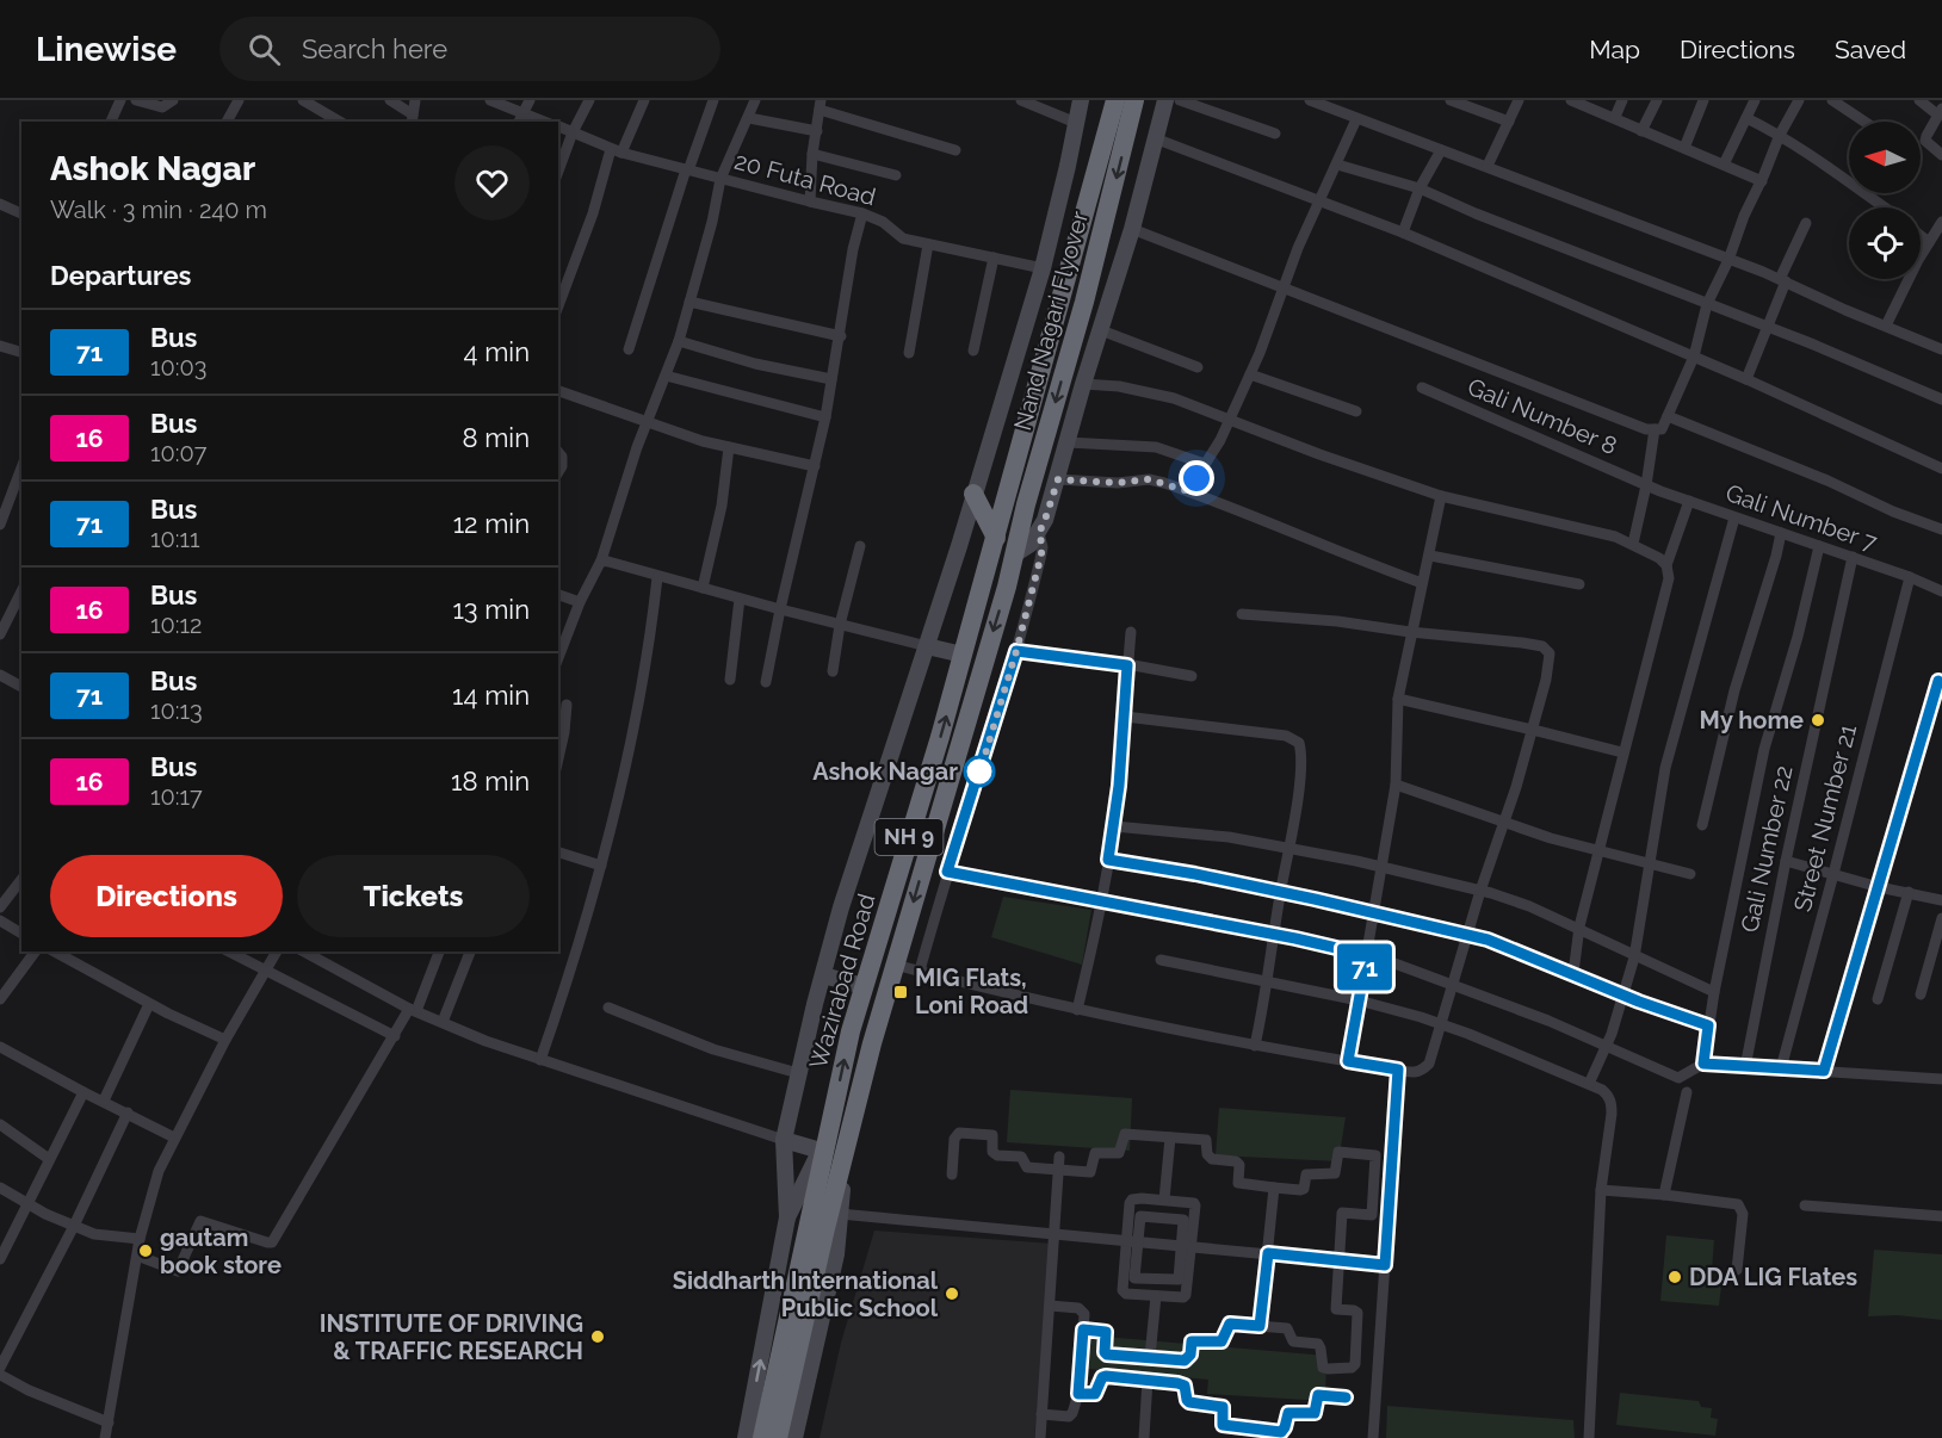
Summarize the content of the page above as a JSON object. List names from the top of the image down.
{
  "streets": {
    "highway": ["Nand Nagari Flyover", "NH 9", "Wazirabad Road"],
    "street": [
      "20 Futa Road",
      "Gali Number 8",
      "Gali Number 7",
      "Street Number 21",
      "Gali Number 22"
    ]
  },
  "crossings": [
    ["Nand Nagari Flyover", "Wazirabad Road"],
    ["Gali Number 8", "Gali Number 7"],
    ["Gali Number 7", "Street Number 21"],
    ["Gali Number 7", "Gali Number 22"],
    ["NH 9", "Wazirabad Road"]
  ],
  "places": {
    "other": [
      "My home",
      "Ashok Nagar",
      "gautam book store",
      "DDA LIG Flates",
      "Siddharth International Public School",
      "INSTITUTE OF DRIVING & TRAFFIC RESEARCH"
    ],
    "transit": ["MIG Flats, Loni Road"]
  },
  "lines": ["bus line 71"],
  "north": "left",
  "page": {
    "header": "Linewise",
    "search": "Search here",
    "nav": ["Map", "Directions", "Saved"],
    "on_map": "71",
    "heading": [
      ["Ashok Nagar", "Walk · 3 min · 240 m"],
      "Departures"
    ],
    "list": [
      {
        "mark": "71",
        "name": "Bus",
        "note": "10:03",
        "value": "4 min"
      },
      {
        "mark": "16",
        "name": "Bus",
        "note": "10:07",
        "value": "8 min"
      },
      {
        "mark": "71",
        "name": "Bus",
        "note": "10:11",
        "value": "12 min"
      },
      {
        "mark": "16",
        "name": "Bus",
        "note": "10:12",
        "value": "13 min"
      },
      {
        "mark": "71",
        "name": "Bus",
        "note": "10:13",
        "value": "14 min"
      },
      {
        "mark": "16",
        "name": "Bus",
        "note": "10:17",
        "value": "18 min"
      }
    ],
    "buttons": ["Directions", "Tickets"]
  }
}
